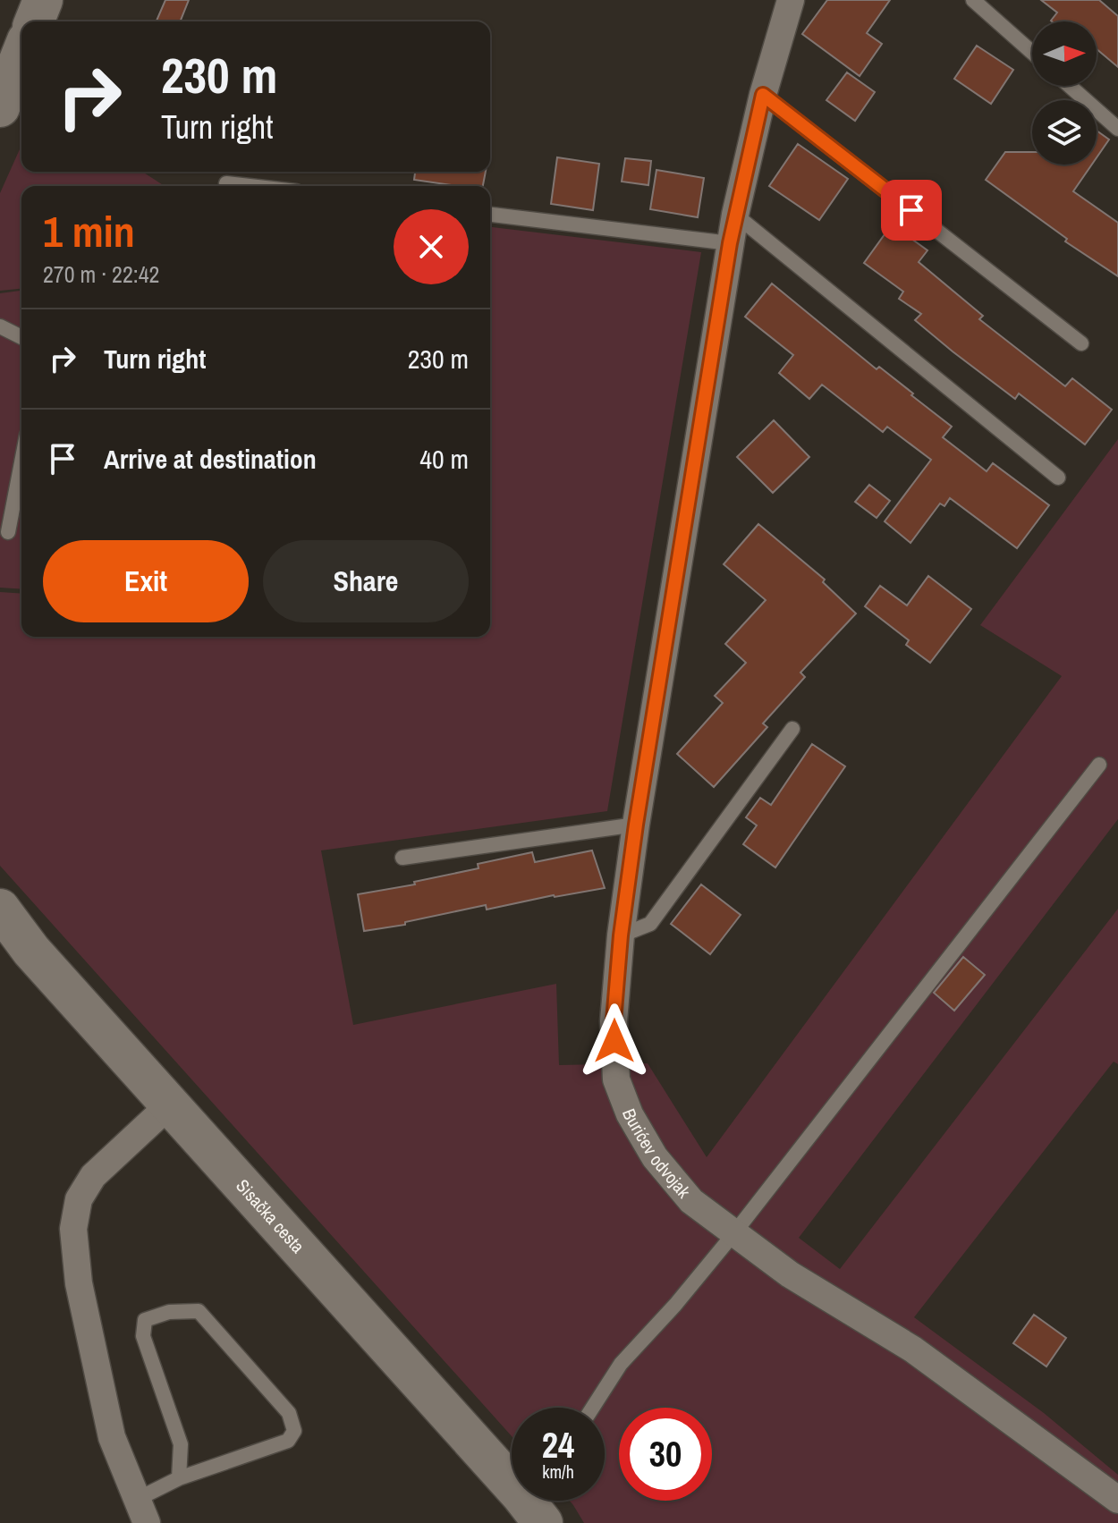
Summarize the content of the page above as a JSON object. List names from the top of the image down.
{
  "streets": {
    "main road": ["Sisačka cesta"],
    "street": ["Burićev odvojak"]
  },
  "north": "right",
  "page": {
    "turn": ["230 m", "Turn right"],
    "heading": ["1 min", "270 m · 22:42"],
    "list": [
      {
        "name": "Turn right",
        "value": "230 m"
      },
      {
        "name": "Arrive at destination",
        "value": "40 m"
      }
    ],
    "buttons": ["Exit", "Share"],
    "speed": "24 km/h",
    "limit": "30"
  }
}
